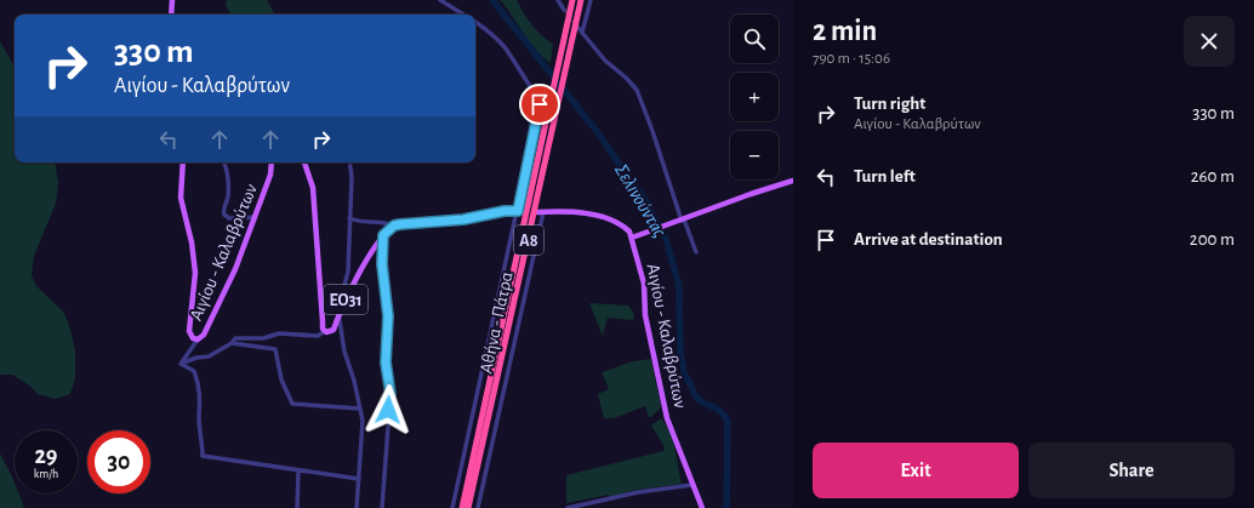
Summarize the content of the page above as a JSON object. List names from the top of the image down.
{
  "streets": {
    "highway": ["Α8", "Αθήνα - Πάτρα"],
    "main road": ["Αιγίου - Καλαβρύτων", "ΕΟ31"]
  },
  "water": ["Σελινούντας"],
  "page": {
    "heading": ["2 min", "790 m · 15:06"],
    "map_buttons": ["+", "−"],
    "turn": ["330 m", "Αιγίου - Καλαβρύτων"],
    "list": [
      {
        "name": "Turn right",
        "note": "Αιγίου - Καλαβρύτων",
        "value": "330 m"
      },
      {
        "name": "Turn left",
        "value": "260 m"
      },
      {
        "name": "Arrive at destination",
        "value": "200 m"
      }
    ],
    "speed": "29 km/h",
    "limit": "30",
    "buttons": ["Exit", "Share"]
  }
}
